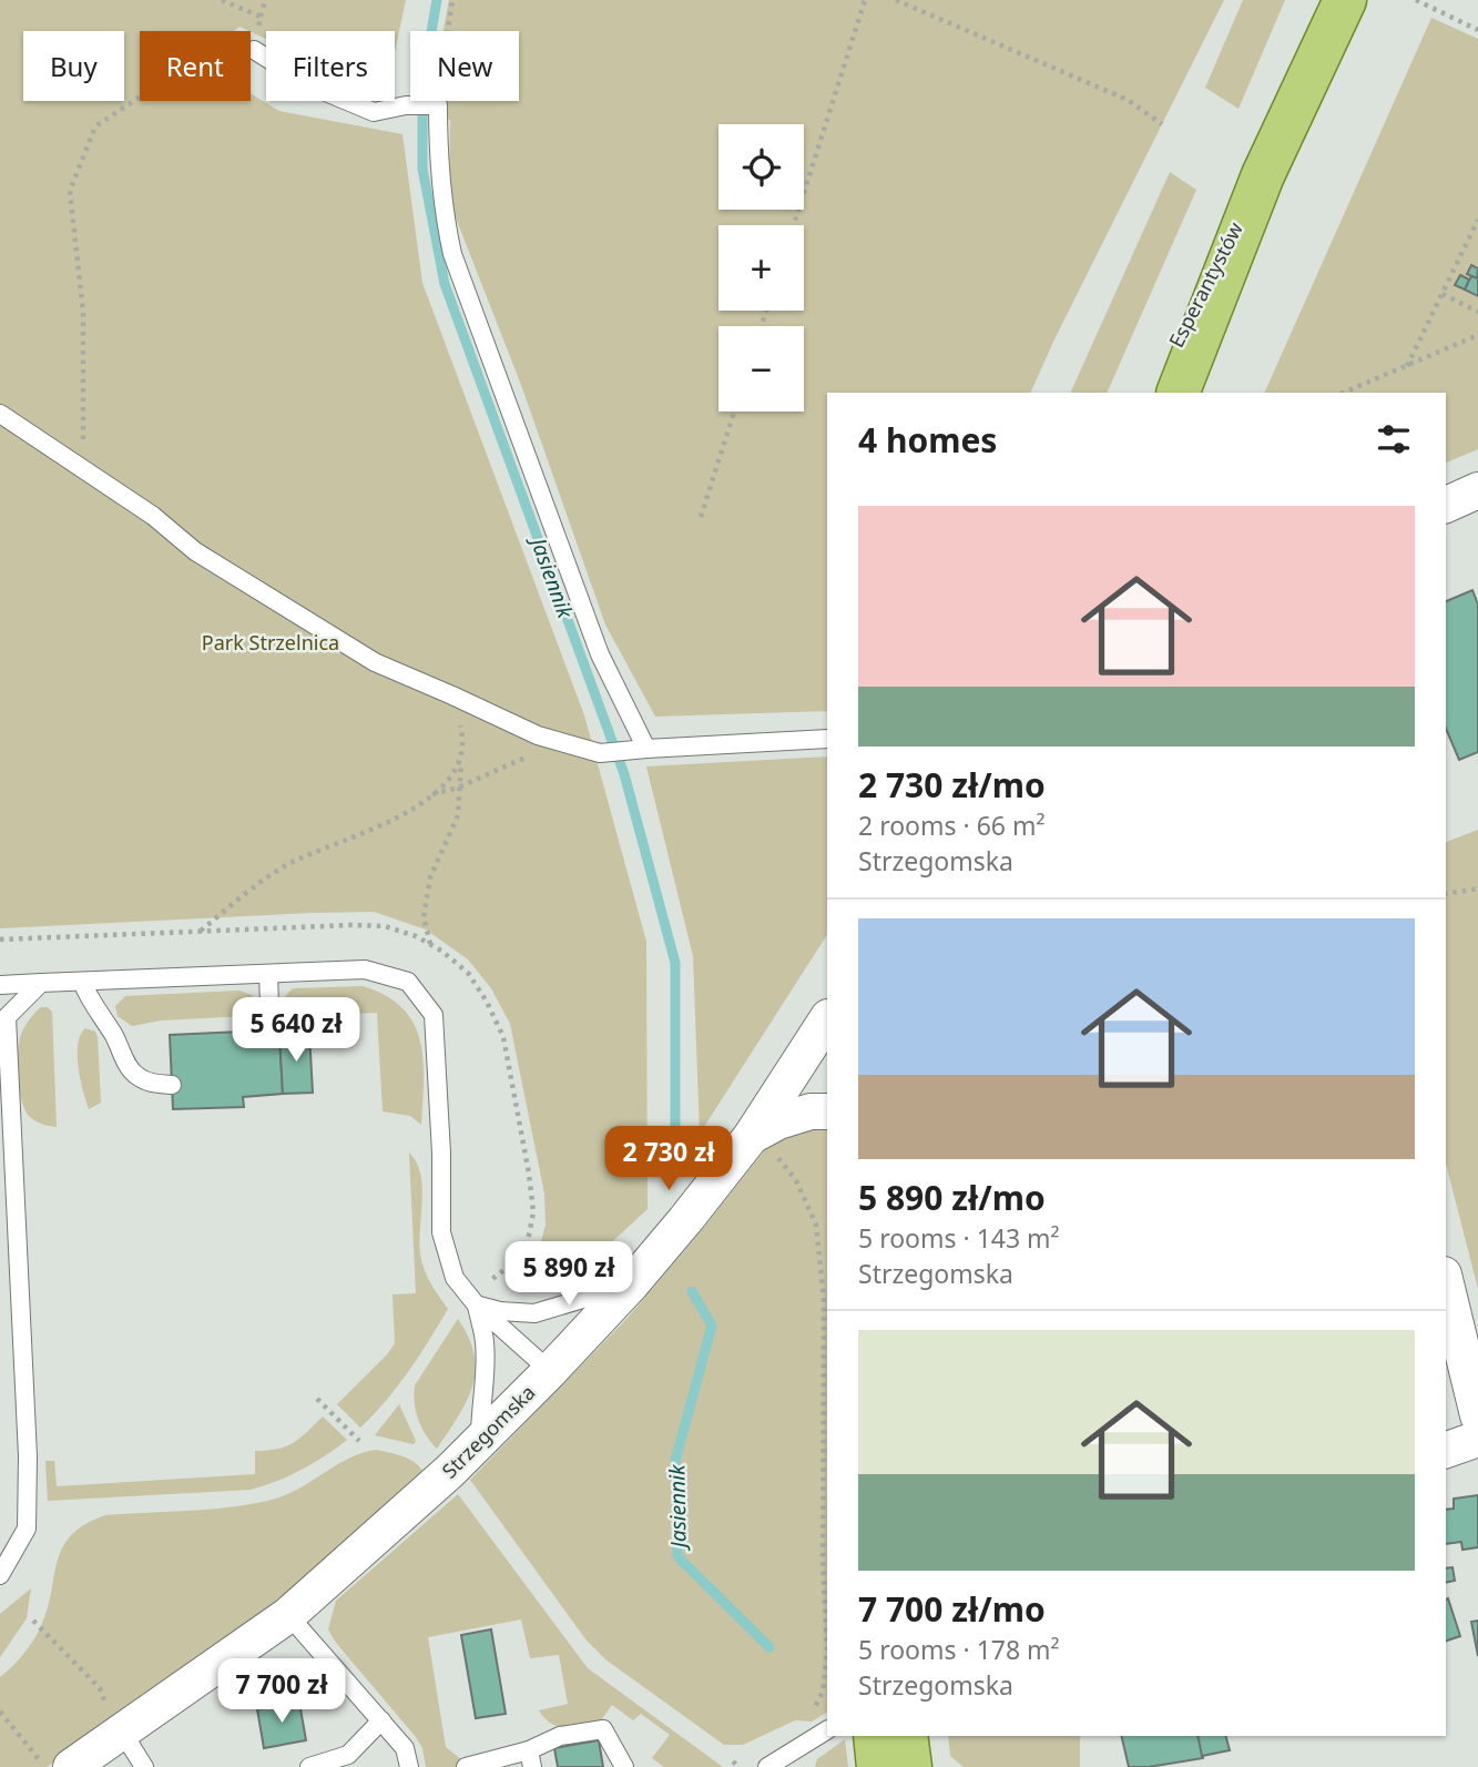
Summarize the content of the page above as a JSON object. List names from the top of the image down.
{
  "streets": {
    "main road": ["Esperantystów"],
    "street": ["Strzegomska"]
  },
  "water": ["Jasiennik"],
  "parks": ["Park Strzelnica"],
  "page": {
    "chip": [
      "Buy",
      "Rent",
      "Filters",
      "New"
    ],
    "map_buttons": ["+", "−"],
    "heading": "4 homes",
    "list": [
      {
        "name": "2 730 zł/mo",
        "note": "2 rooms · 66 m² · Strzegomska"
      },
      {
        "name": "5 890 zł/mo",
        "note": "5 rooms · 143 m² · Strzegomska"
      },
      {
        "name": "7 700 zł/mo",
        "note": "5 rooms · 178 m² · Strzegomska"
      }
    ],
    "price": [
      "5 640 zł",
      "2 730 zł",
      "5 890 zł",
      "7 700 zł"
    ]
  }
}
